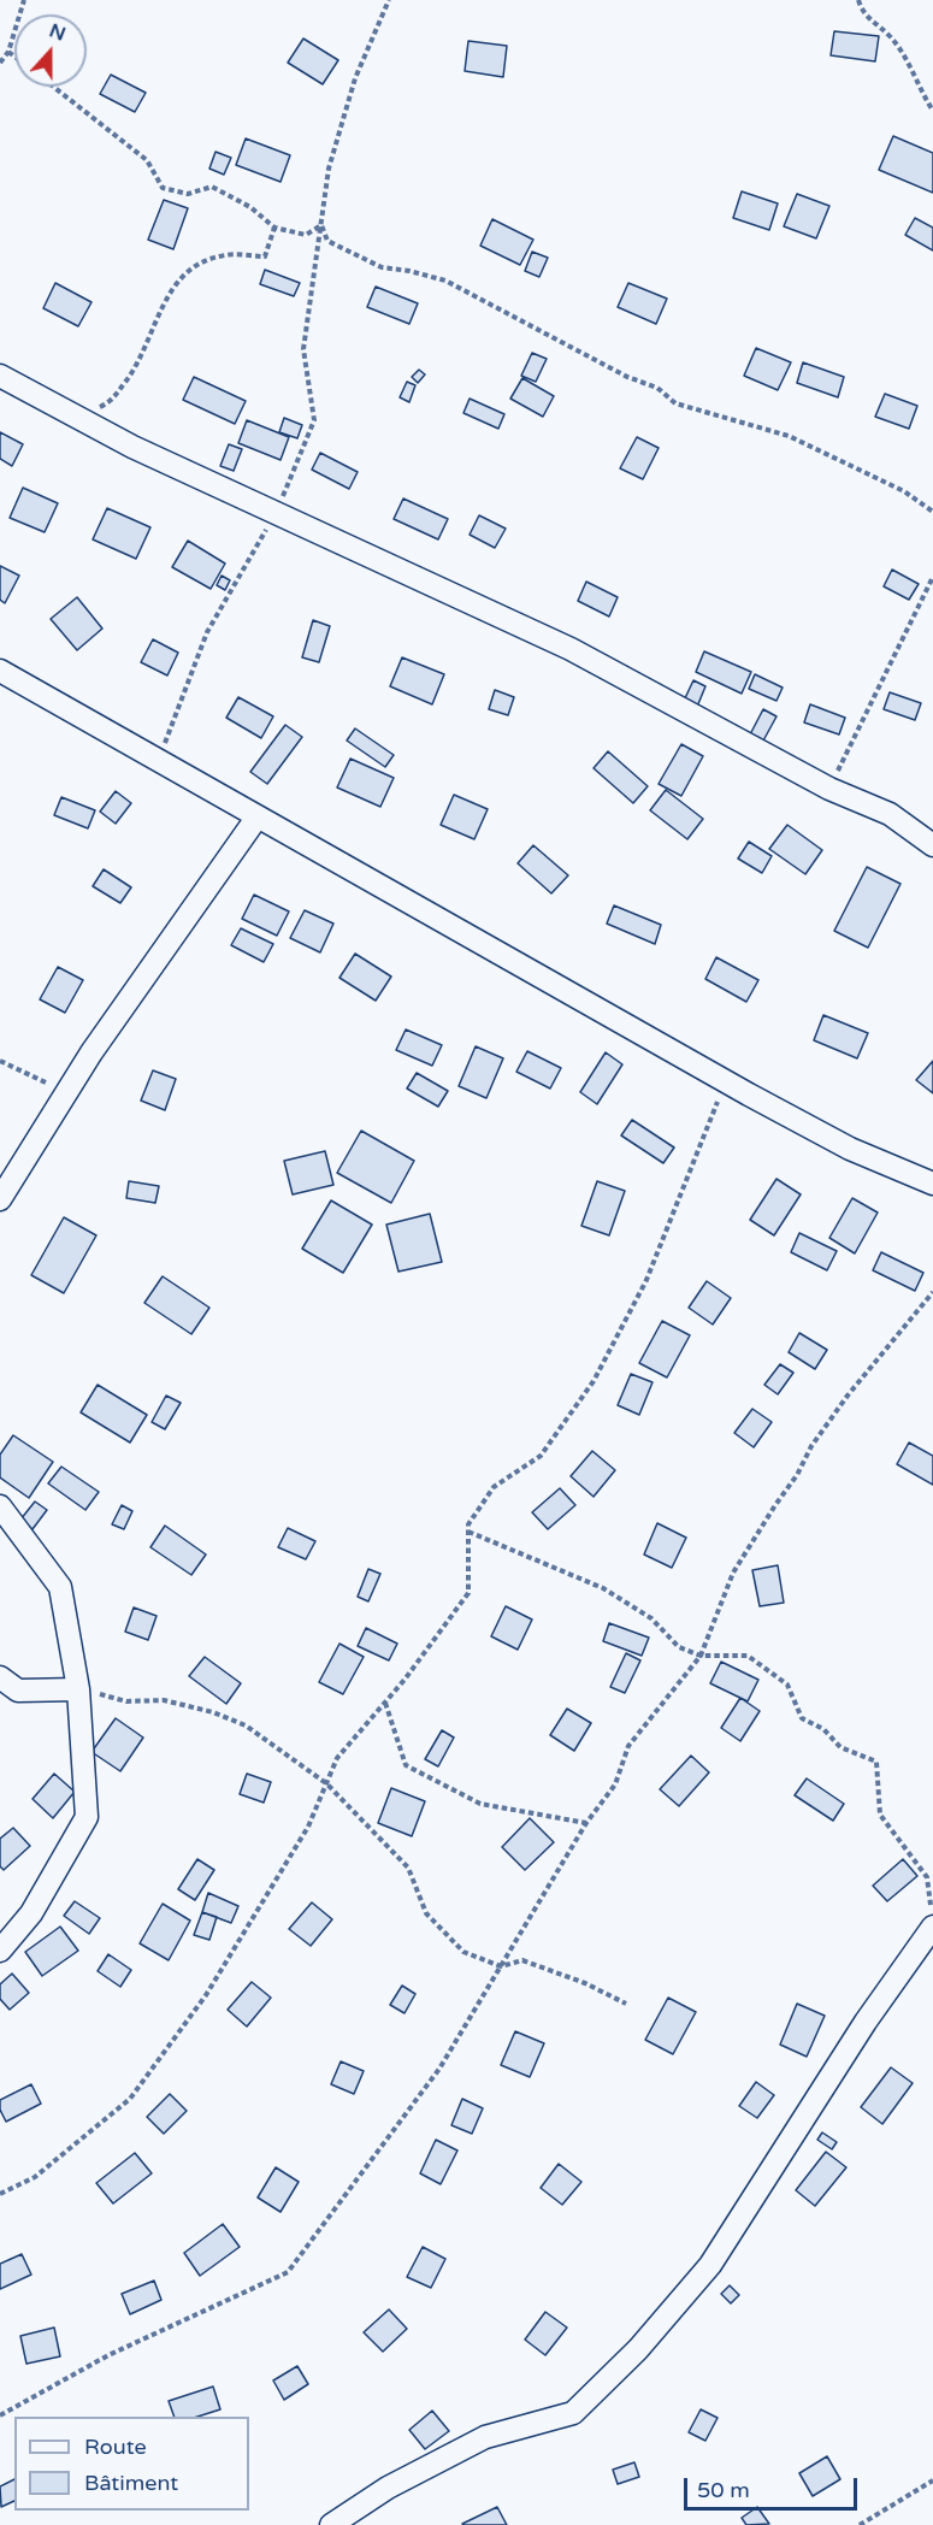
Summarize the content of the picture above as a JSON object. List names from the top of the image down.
{
  "legend": ["Route", "Bâtiment"],
  "scale_bar": "50 m",
  "north": "top"
}
